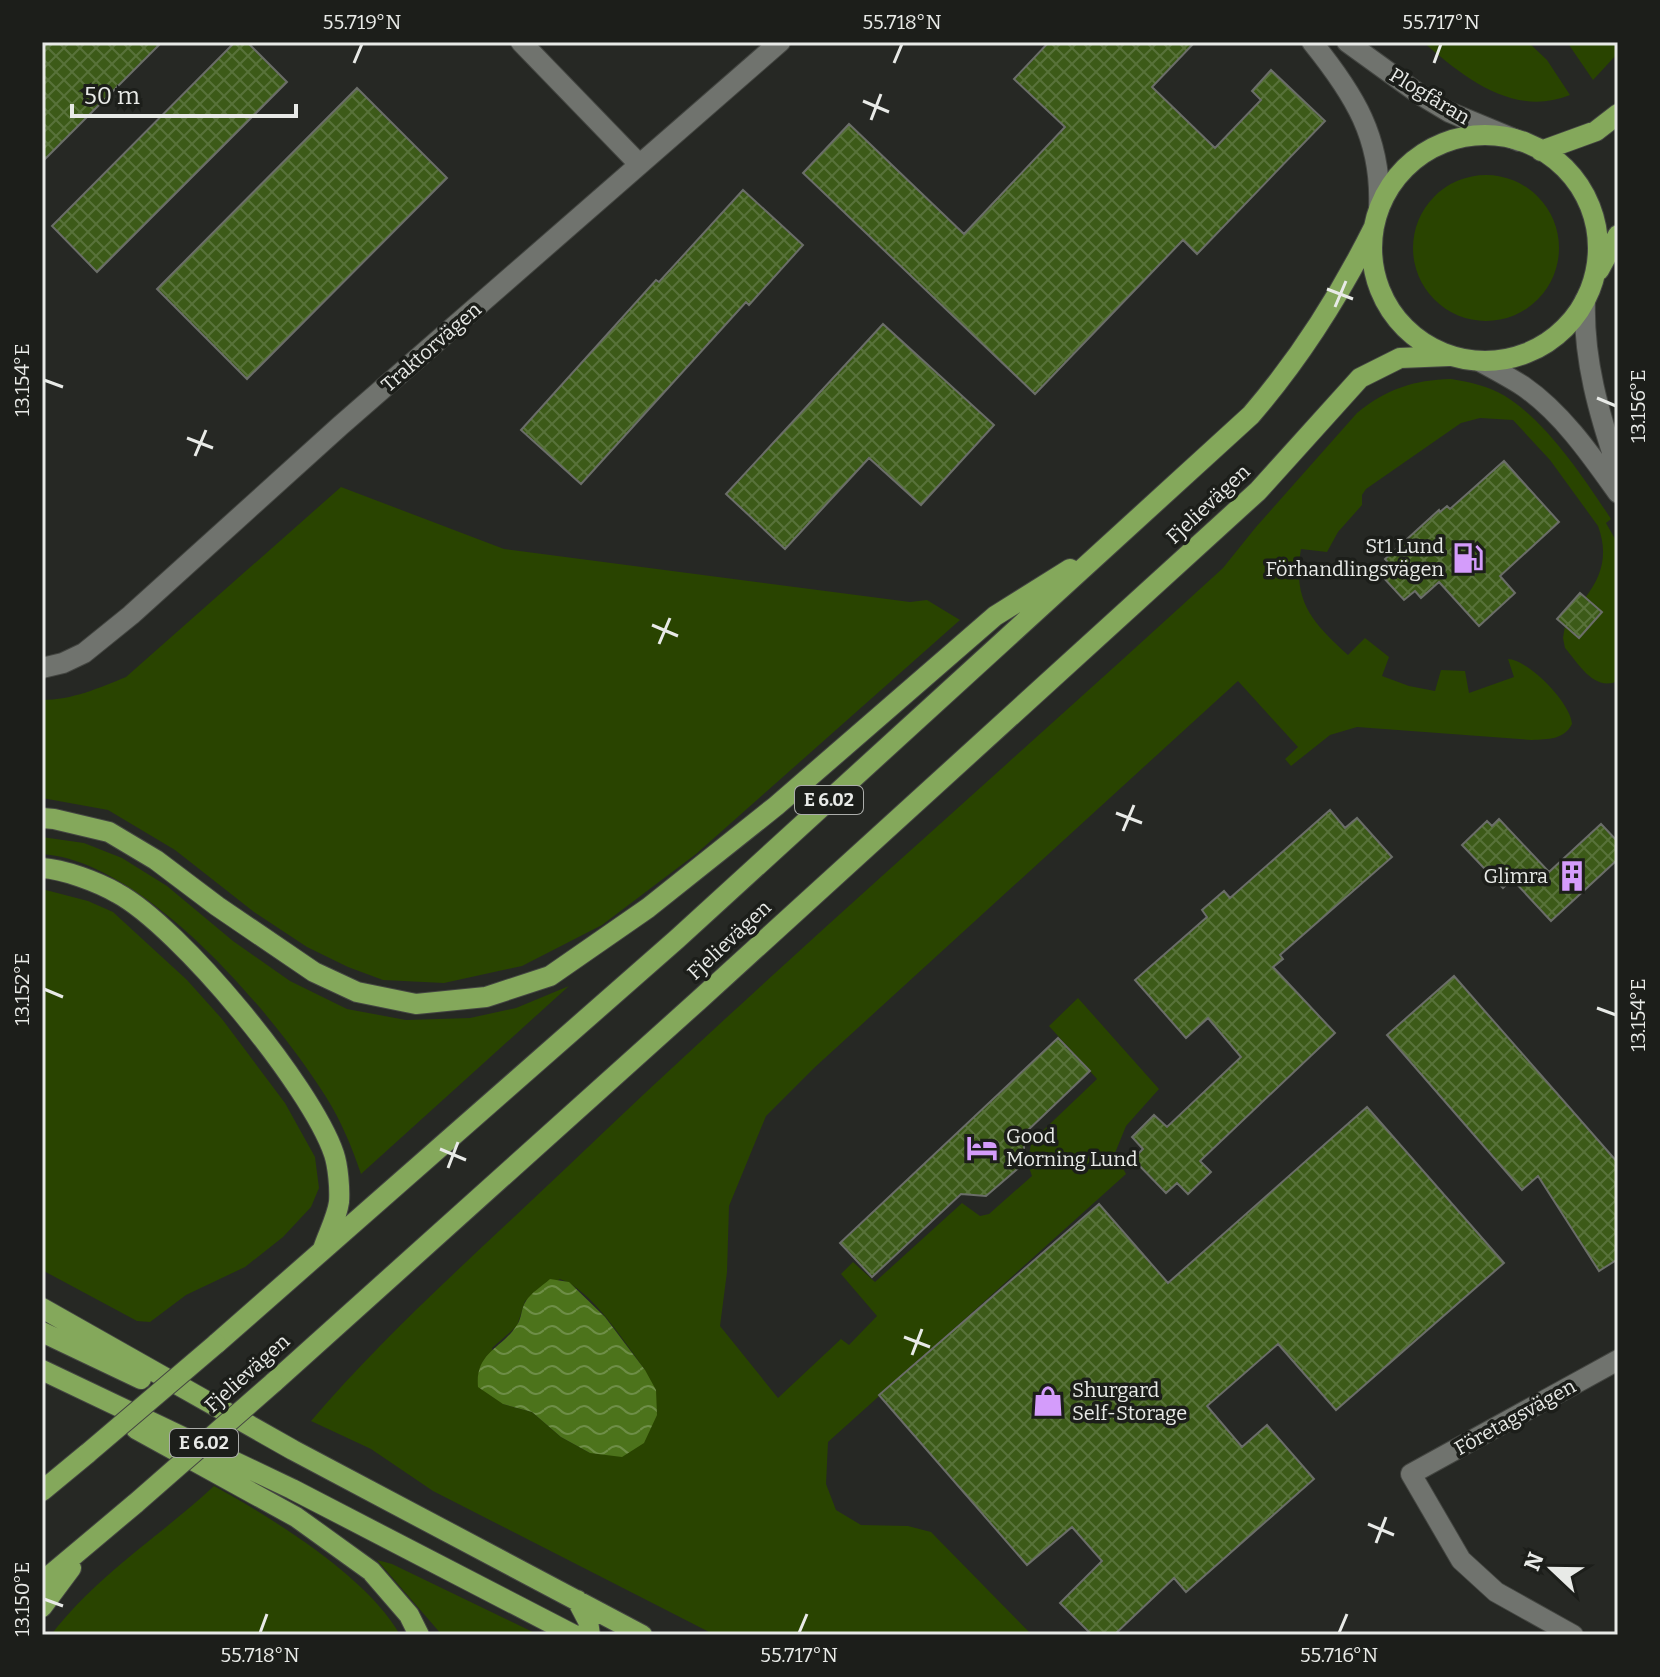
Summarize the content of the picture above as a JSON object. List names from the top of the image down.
{
  "streets": {
    "main road": ["Fjelievägen", "E 6.02"],
    "street": ["Plogfåran", "Traktorvägen", "Företagsvägen"]
  },
  "crossings": [
    ["Plogfåran", "Fjelievägen"]
  ],
  "places": {
    "fuel station": ["St1 Lund Förhandlingsvägen"],
    "building": ["Glimra"],
    "hotel": ["Good Morning Lund"],
    "shop": ["Shurgard Self-Storage"]
  },
  "scale_bar": "50 m",
  "north": "left",
  "coordinates": [
    "55.719°N",
    "55.718°N",
    "55.717°N",
    "13.154°E",
    "13.156°E",
    "13.152°E",
    "13.150°E",
    "55.716°N"
  ]
}
